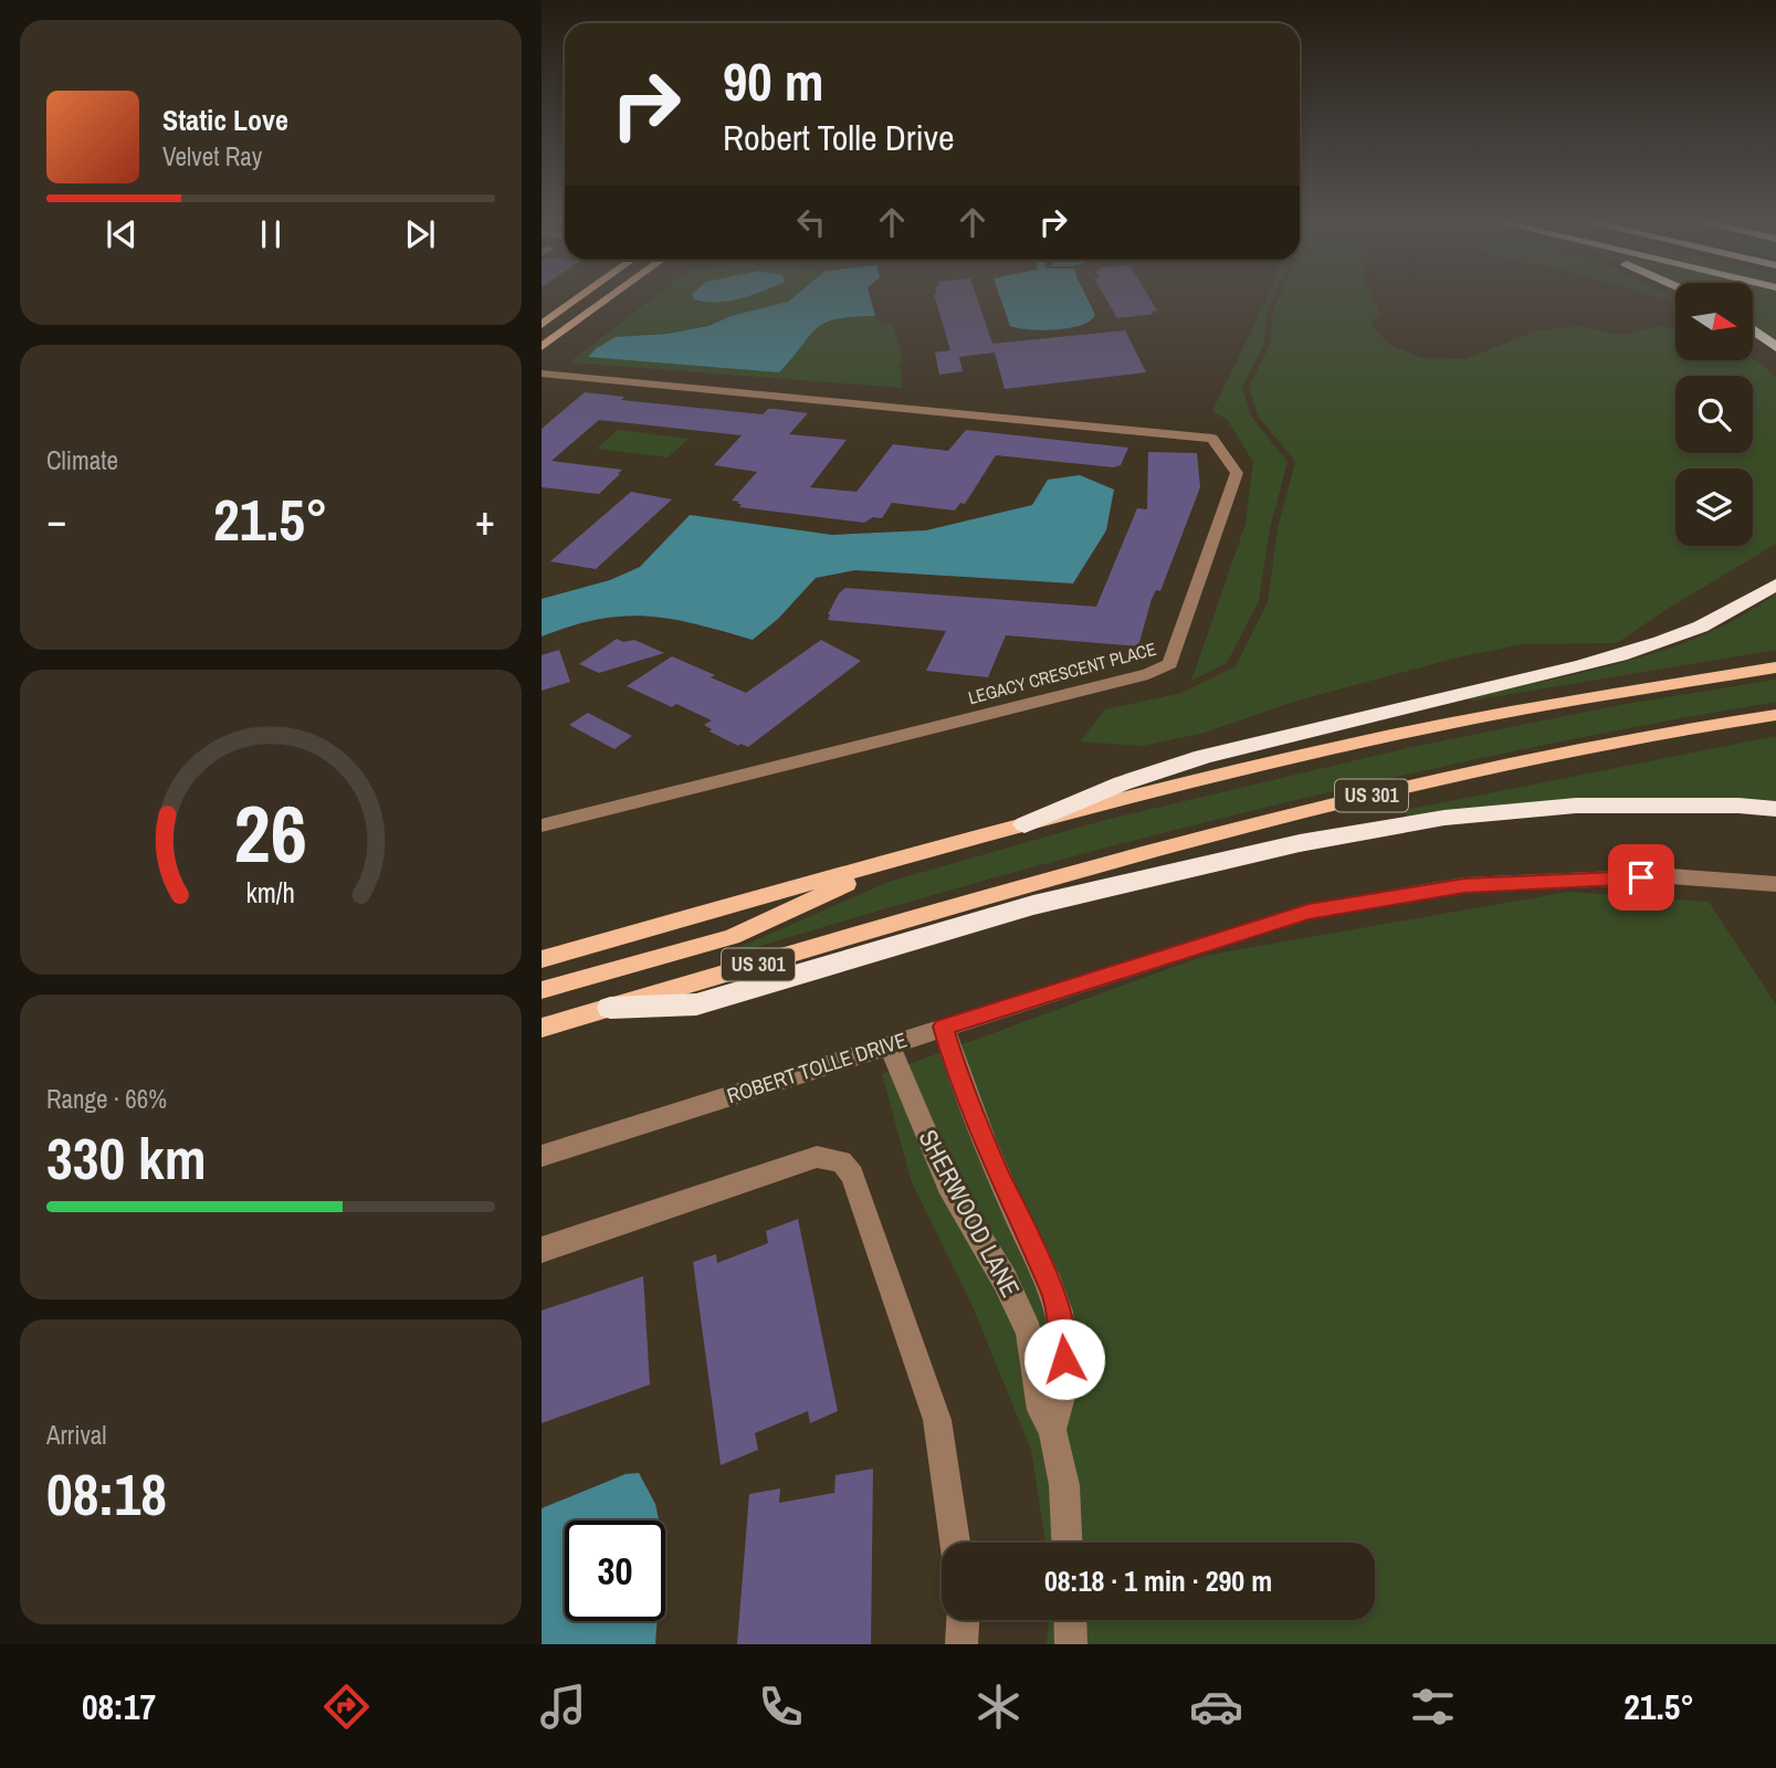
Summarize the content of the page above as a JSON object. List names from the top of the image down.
{
  "streets": {
    "main road": ["US 301"],
    "street": ["LEGACY CRESCENT PLACE", "ROBERT TOLLE DRIVE", "SHERWOOD LANE"]
  },
  "crossings": [
    ["ROBERT TOLLE DRIVE", "SHERWOOD LANE"]
  ],
  "north": "right",
  "page": {
    "turn": ["90 m", "Robert Tolle Drive"],
    "song": ["Static Love", "Velvet Ray"],
    "tile": [
      "Climate",
      ["Range · 66%", "330 km"],
      ["Arrival", "08:18"]
    ],
    "heat": ["−", "21.5°", "+"],
    "limit": "30",
    "trip": "08:18 · 1 min · 290 m",
    "tabs": ["08:17", "21.5°"],
    "gauge": ["26", "km/h"]
  }
}
